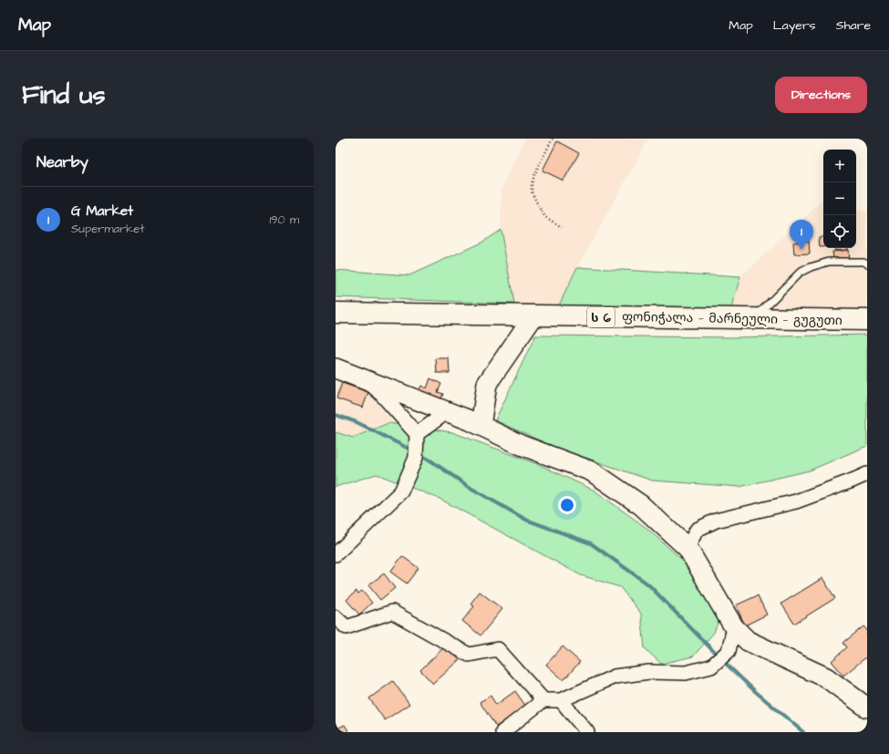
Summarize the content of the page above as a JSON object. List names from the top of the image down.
{
  "streets": {
    "highway": ["ს 6", "ფონიჭალა — მარნეული — გუგუთი"]
  },
  "page": {
    "header": "Map",
    "nav": ["Map", "Layers", "Share"],
    "buttons": "Directions",
    "title": "Find us",
    "heading": "Nearby",
    "map_buttons": ["+", "−"],
    "list": [
      {
        "mark": "1",
        "name": "G Market",
        "note": "Supermarket",
        "value": "190 m"
      }
    ],
    "pins": "1"
  }
}
